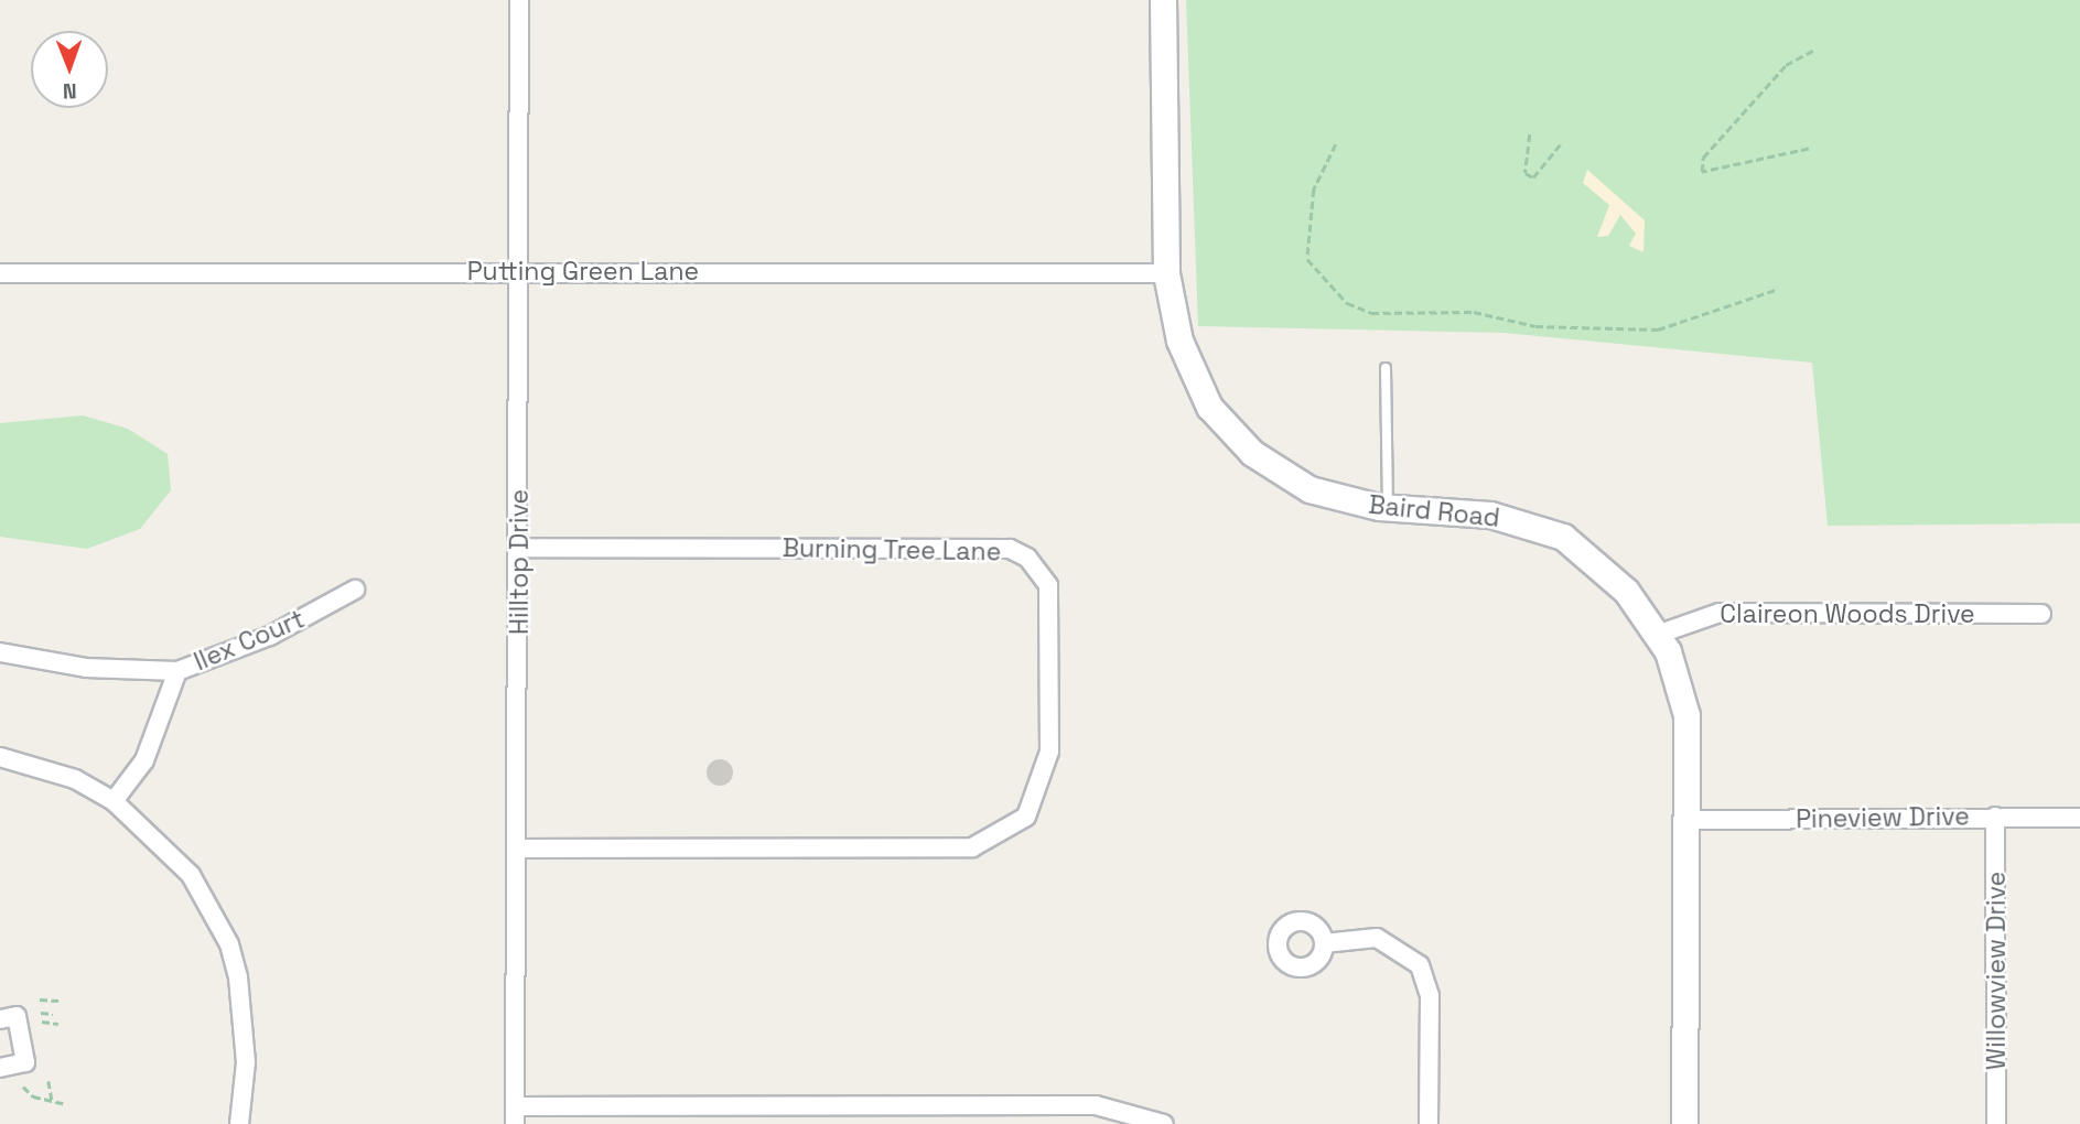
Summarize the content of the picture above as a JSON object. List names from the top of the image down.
{
  "streets": {
    "street": [
      "Putting Green Lane",
      "Baird Road",
      "Burning Tree Lane",
      "Hilltop Drive",
      "Claireon Woods Drive",
      "Ilex Court",
      "Pineview Drive",
      "Willowview Drive"
    ]
  },
  "crossings": [
    ["Putting Green Lane", "Baird Road"],
    ["Putting Green Lane", "Hilltop Drive"],
    ["Baird Road", "Claireon Woods Drive"],
    ["Baird Road", "Pineview Drive"],
    ["Burning Tree Lane", "Hilltop Drive"],
    ["Pineview Drive", "Willowview Drive"]
  ],
  "north": "bottom"
}
